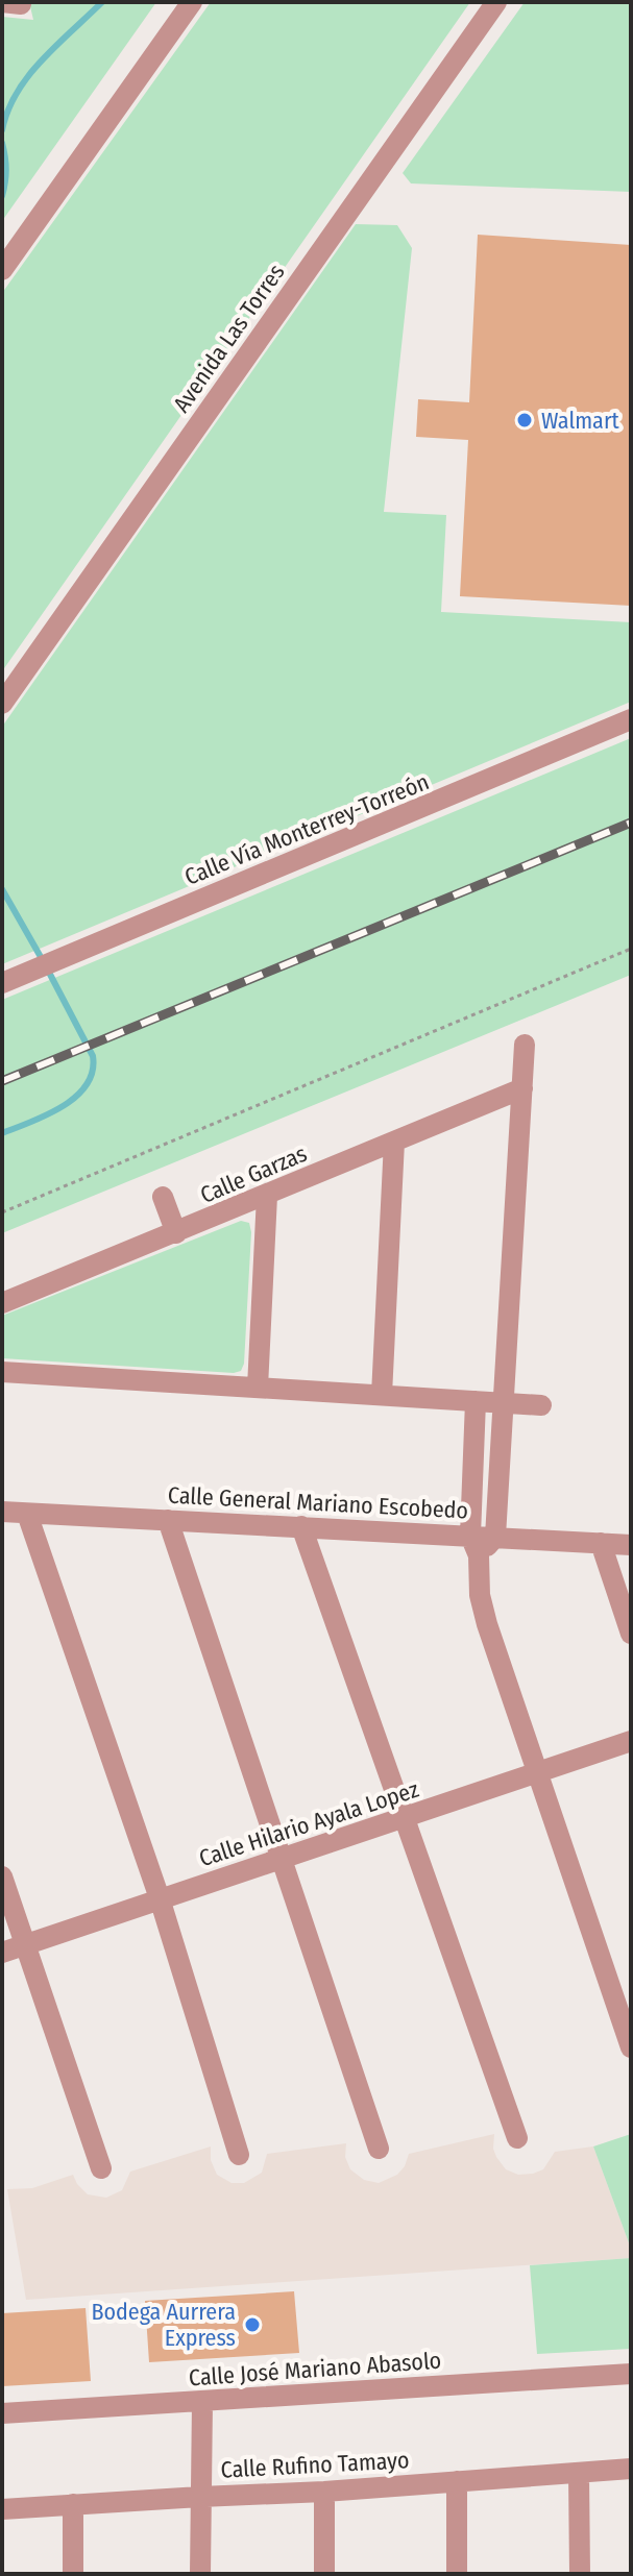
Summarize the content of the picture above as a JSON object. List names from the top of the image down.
{
  "streets": {
    "street": [
      "Avenida Las Torres",
      "Calle Vía Monterrey-Torreón",
      "Calle Garzas",
      "Calle General Mariano Escobedo",
      "Calle Hilario Ayala Lopez",
      "Calle José Mariano Abasolo",
      "Calle Rufino Tamayo"
    ]
  },
  "places": ["Walmart", "Bodega Aurrera Express"]
}
